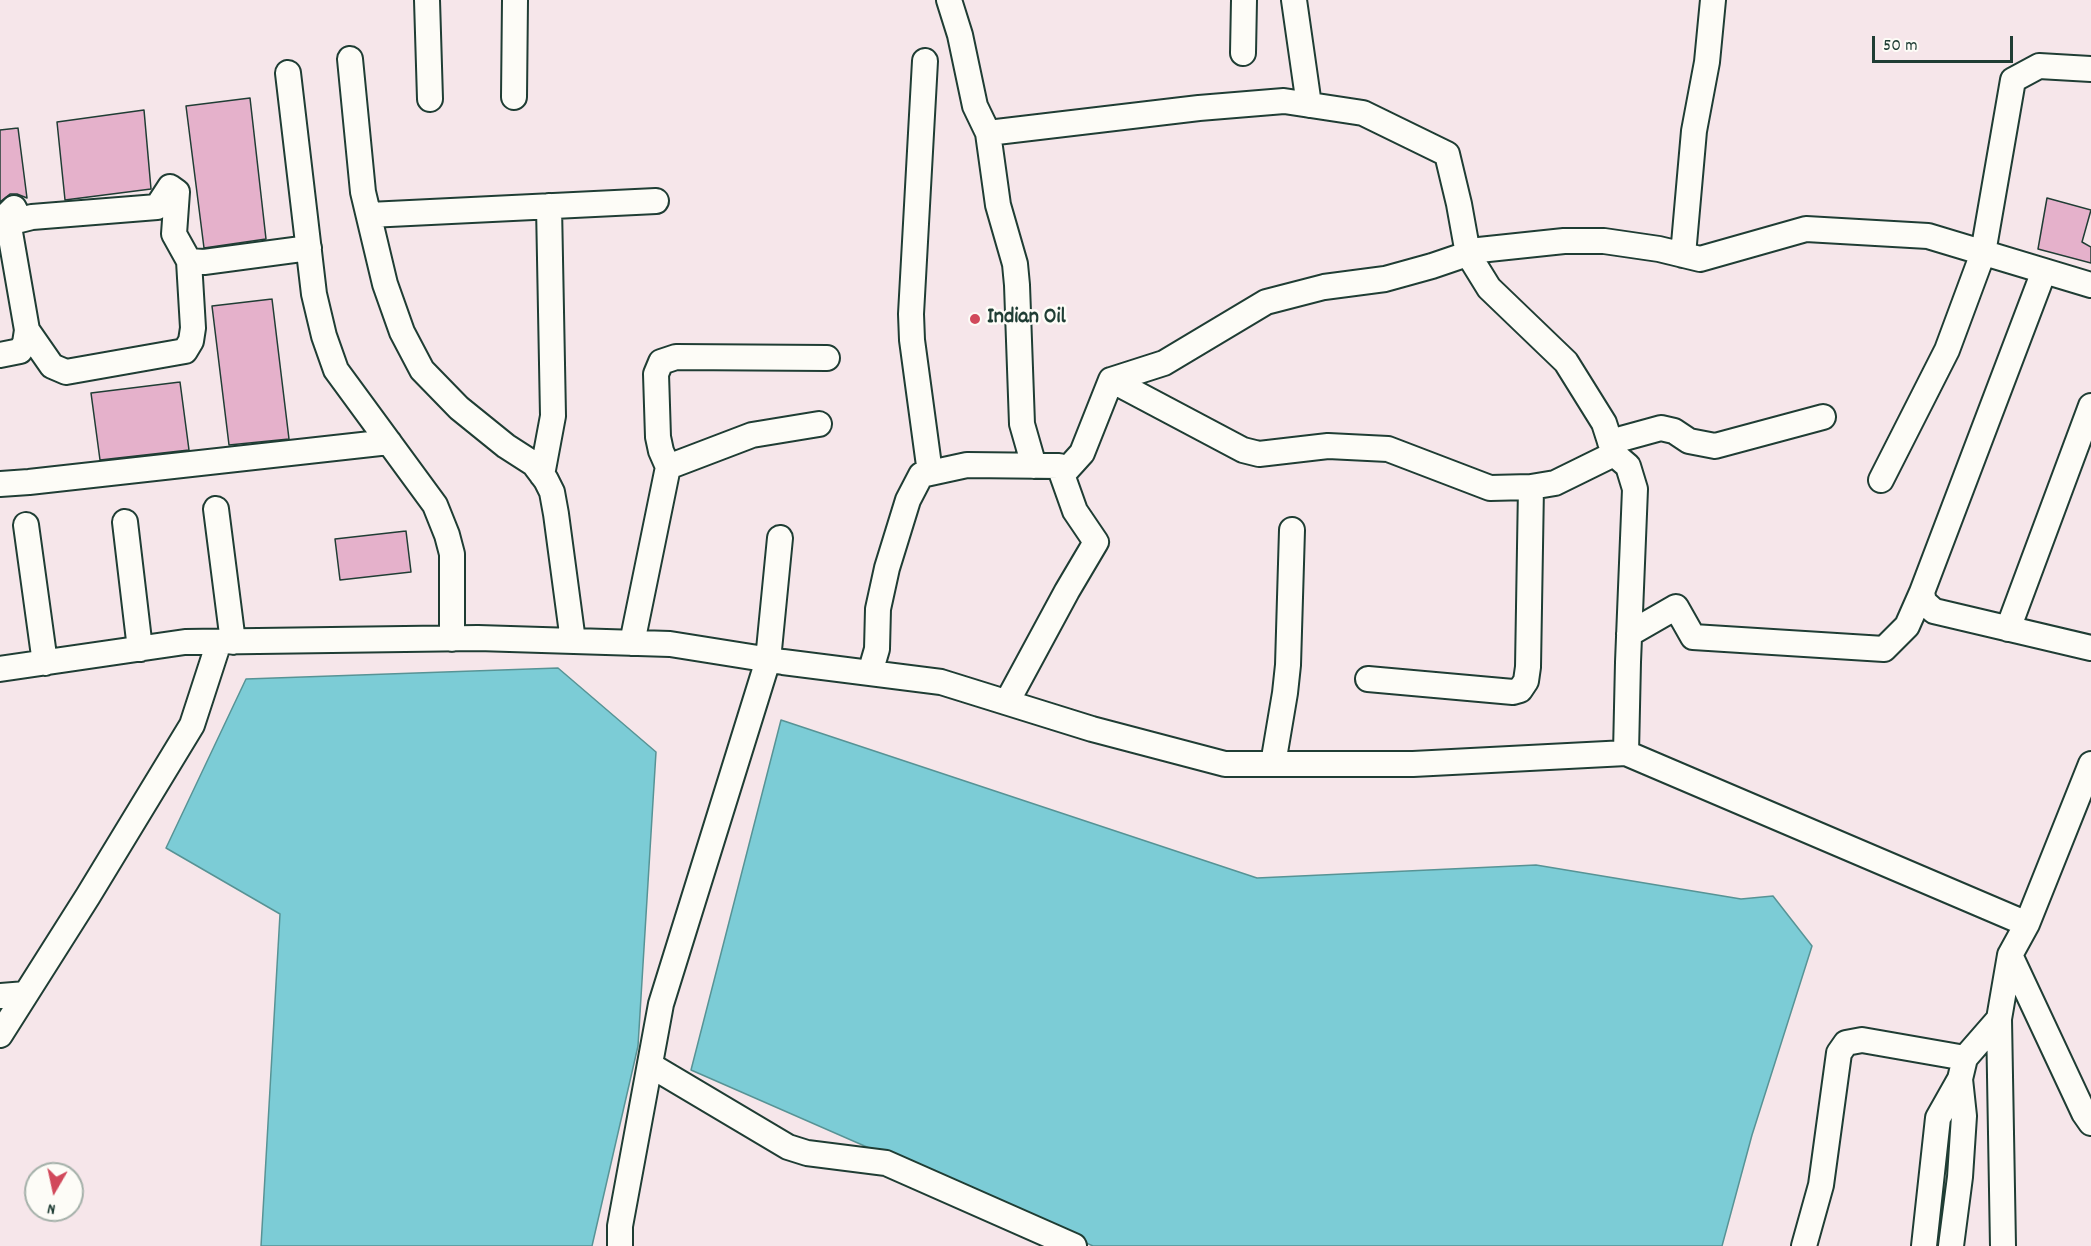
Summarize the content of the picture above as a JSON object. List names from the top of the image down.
{
  "places": ["Indian Oil"],
  "scale_bar": "50 m",
  "north": "bottom"
}
